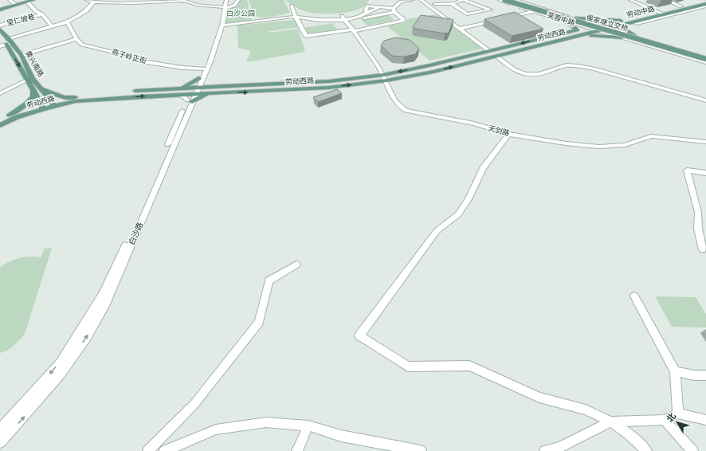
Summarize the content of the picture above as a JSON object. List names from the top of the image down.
{
  "streets": {
    "main road": [
      "劳动中路",
      "侯家塘立交桥",
      "劳动西路",
      "黄兴南路"
    ],
    "street": [
      "芙蓉中路",
      "里仁坡巷",
      "燕子岭正街",
      "天剑路",
      "白沙路"
    ]
  },
  "crossings": [
    ["劳动中路", "芙蓉中路"],
    ["劳动中路", "劳动西路"],
    ["芙蓉中路", "侯家塘立交桥"],
    ["芙蓉中路", "劳动西路"],
    ["劳动西路", "黄兴南路"],
    ["劳动西路", "天剑路"],
    ["劳动西路", "白沙路"],
    ["燕子岭正街", "白沙路"]
  ],
  "parks": ["白沙公园"],
  "north": "top left"
}
